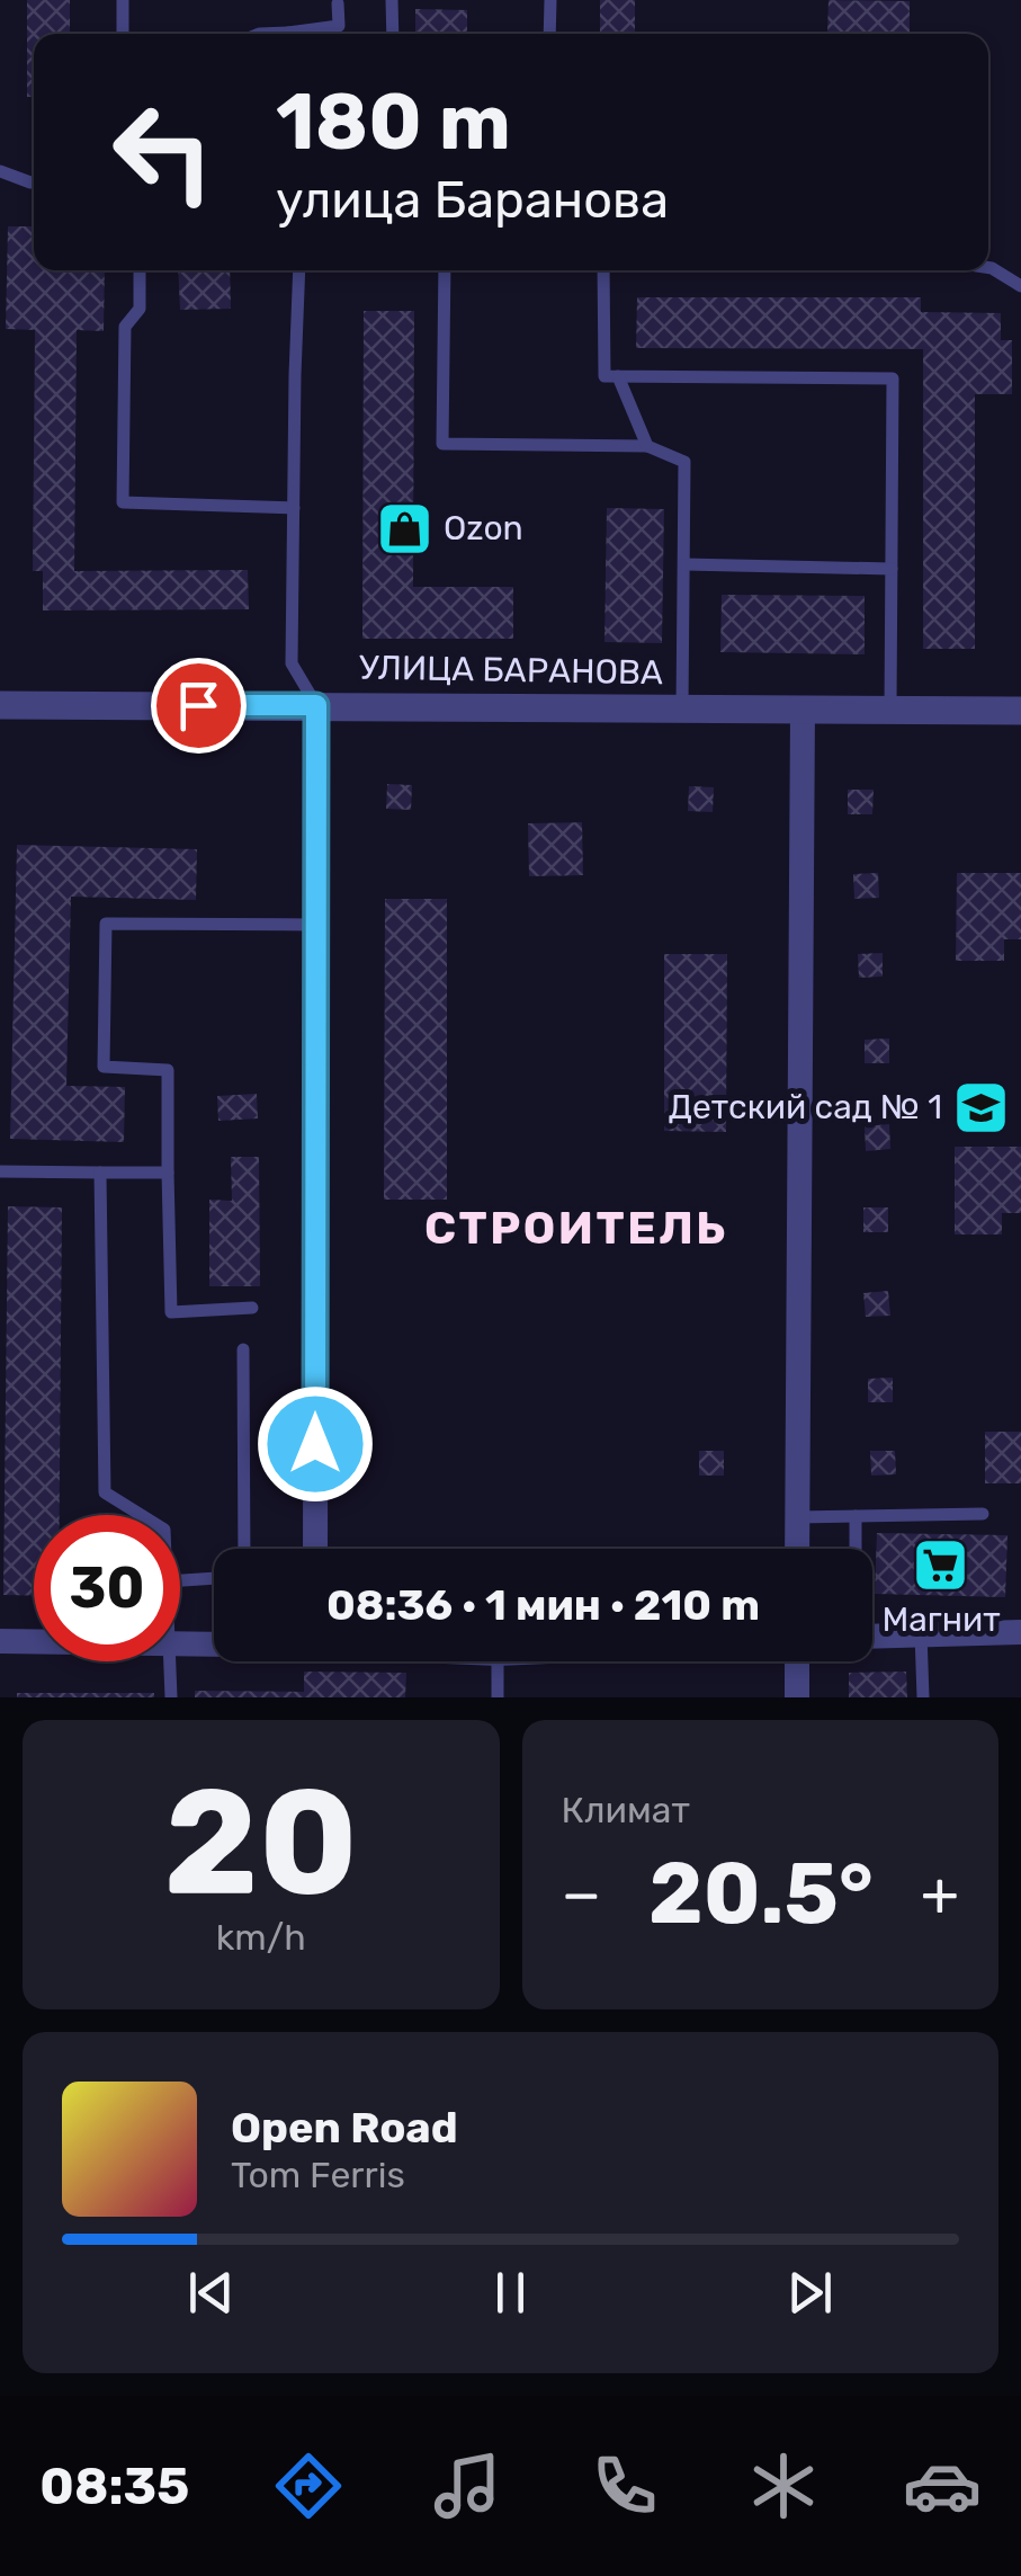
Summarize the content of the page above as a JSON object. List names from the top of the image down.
{
  "streets": {
    "street": ["УЛИЦА БАРАНОВА"]
  },
  "districts": ["СТРОИТЕЛЬ"],
  "places": {
    "shop": ["Ozon"],
    "school or university": ["Детский сад № 1"],
    "supermarket": ["Магнит"]
  },
  "page": {
    "turn": ["180 m", "улица Баранова"],
    "limit": "30",
    "trip": "08:36 · 1 мин · 210 m",
    "tile": [
      ["20", "km/h"],
      "Климат"
    ],
    "heat": ["−", "20.5°", "+"],
    "song": ["Open Road", "Tom Ferris"],
    "tabs": "08:35"
  }
}
